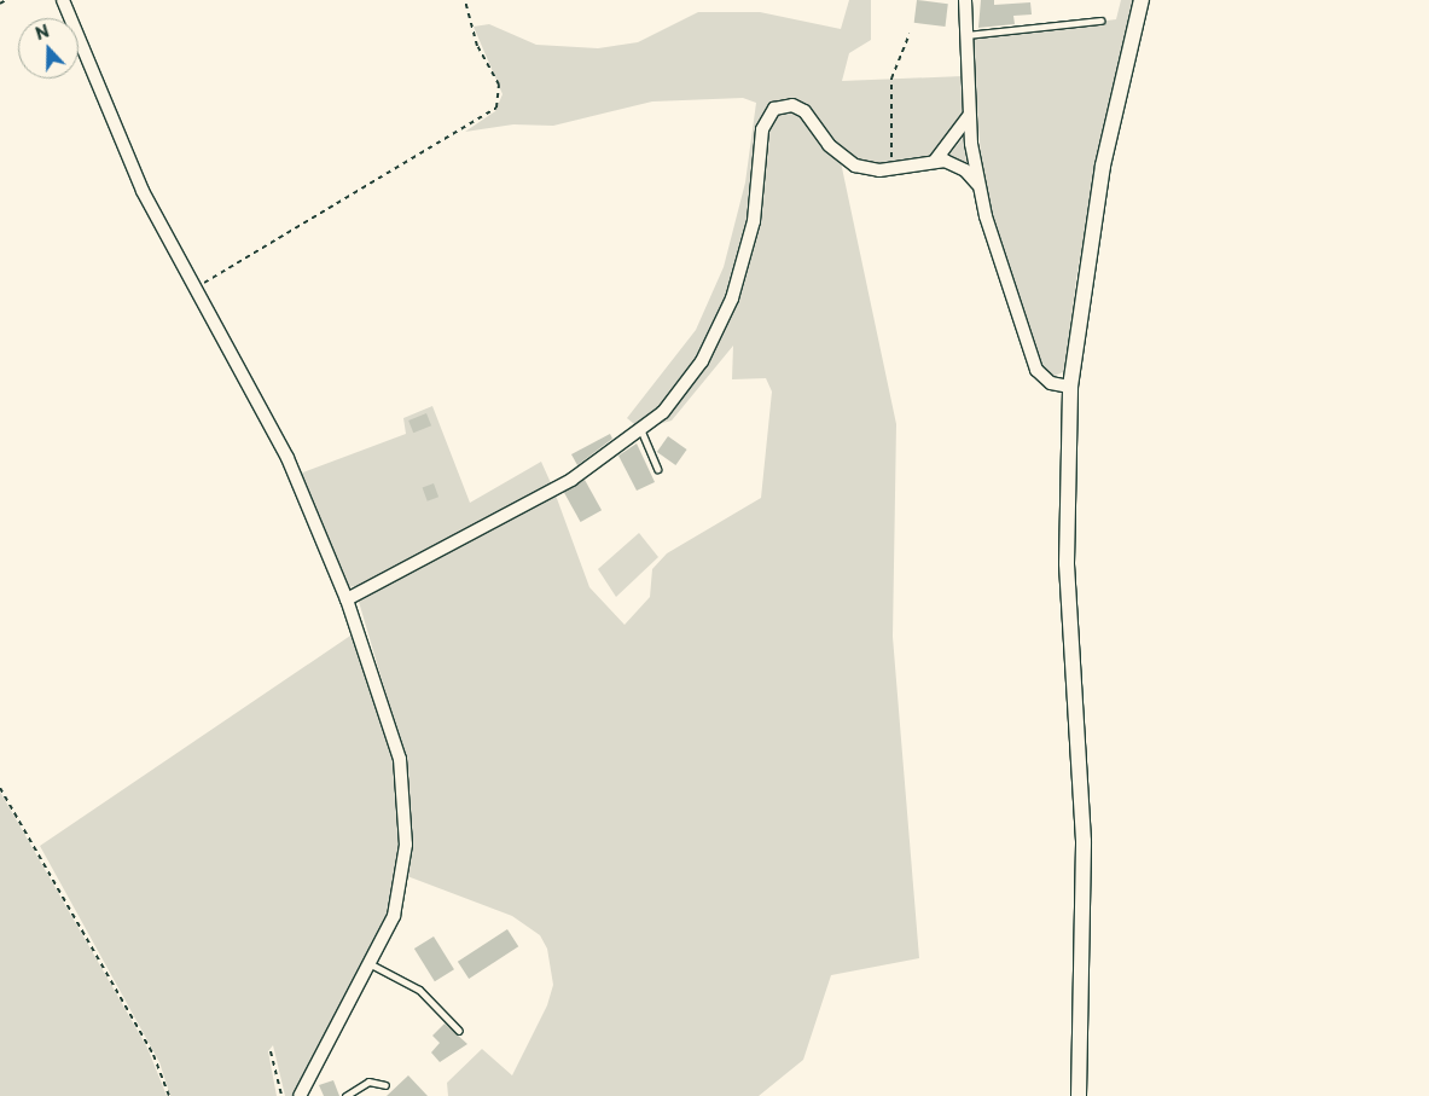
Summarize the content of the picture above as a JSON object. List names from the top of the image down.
{
  "north": "top"
}
